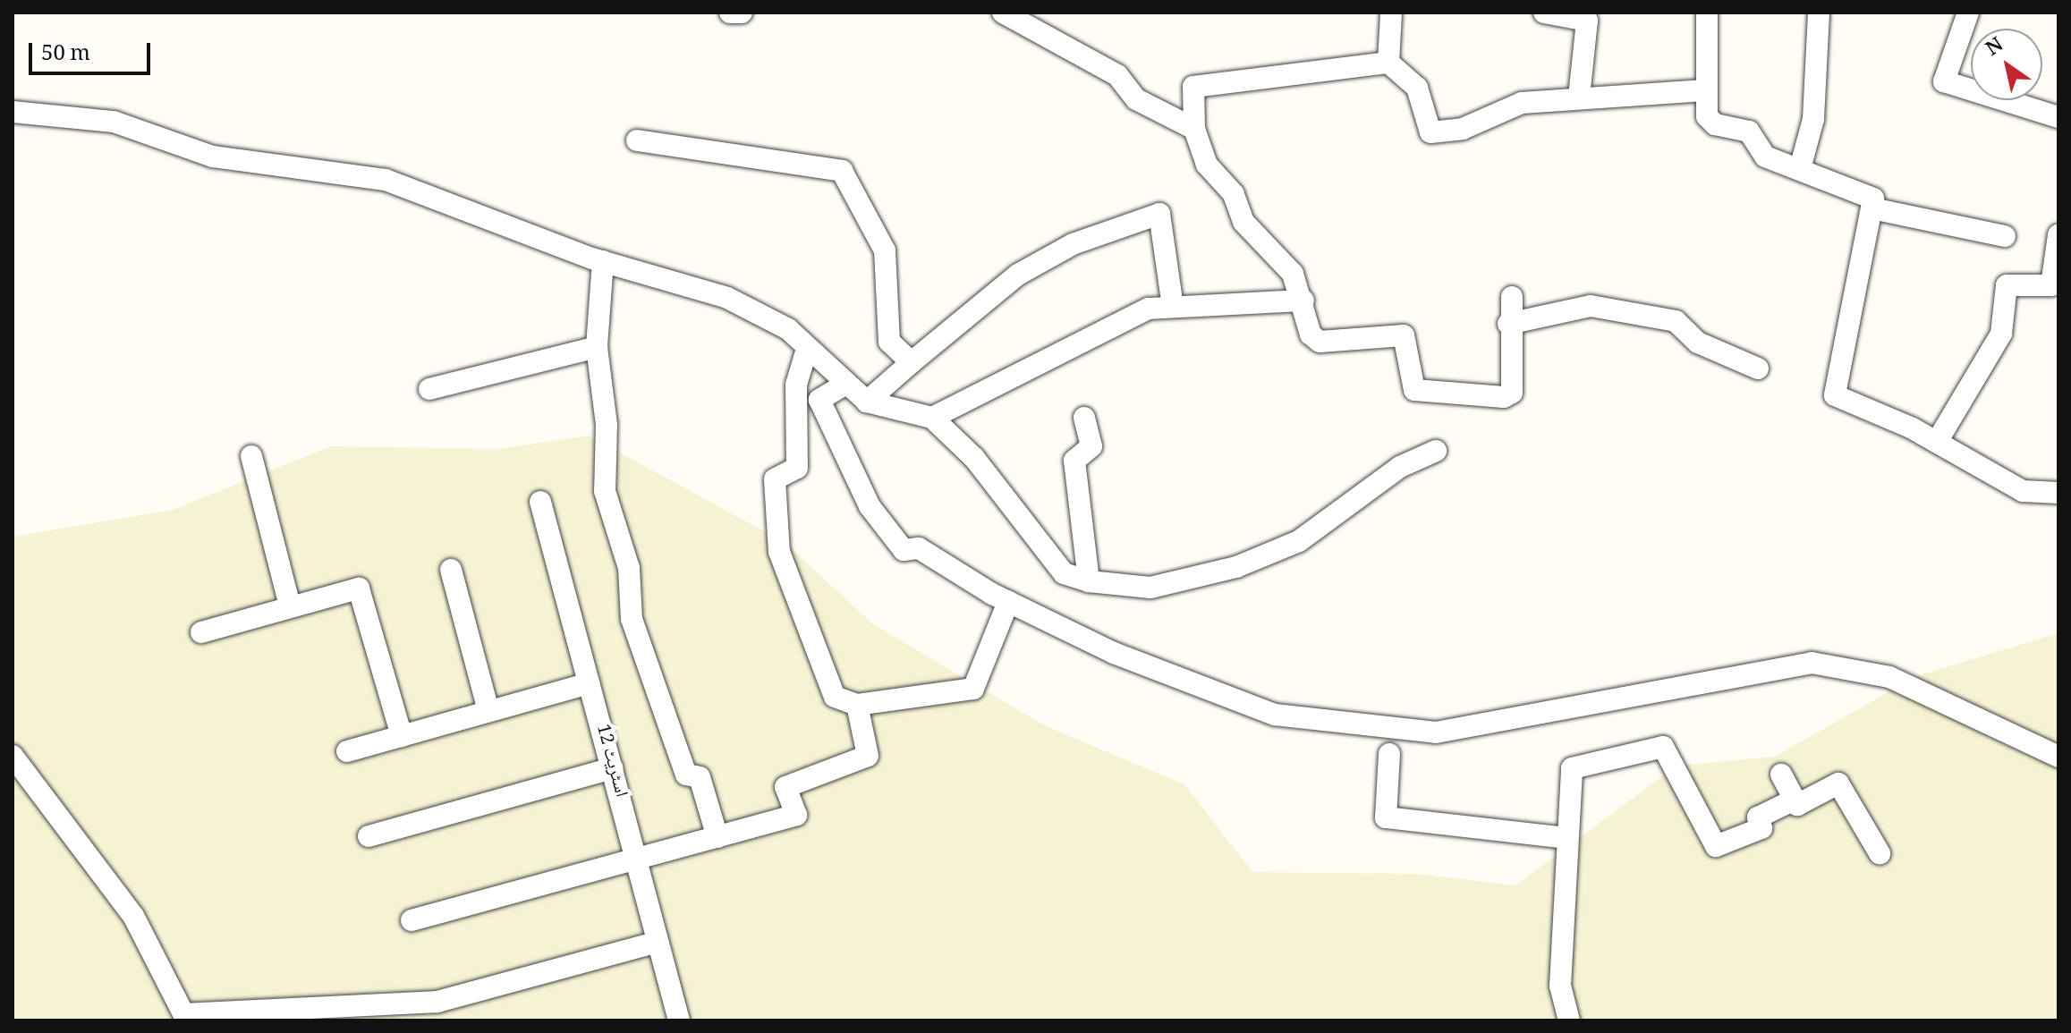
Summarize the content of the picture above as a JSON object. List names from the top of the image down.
{
  "streets": {
    "street": ["اسٹریٹ 12"]
  },
  "scale_bar": "50 m",
  "north": "top left"
}
